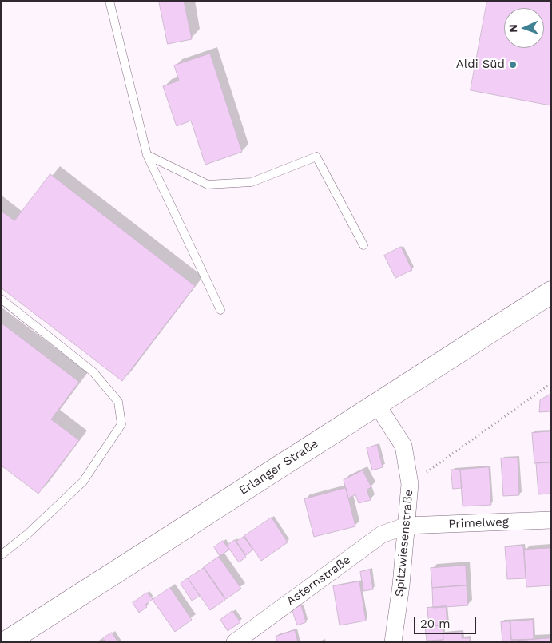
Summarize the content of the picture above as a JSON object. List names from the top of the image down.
{
  "streets": {
    "main road": ["Erlanger Straße"],
    "street": ["Primelweg", "Spitzwiesenstraße", "Asternstraße"]
  },
  "crossings": [
    ["Erlanger Straße", "Spitzwiesenstraße"],
    ["Primelweg", "Spitzwiesenstraße"],
    ["Primelweg", "Asternstraße"],
    ["Spitzwiesenstraße", "Asternstraße"]
  ],
  "places": ["Aldi Süd"],
  "scale_bar": "20 m",
  "north": "left"
}
